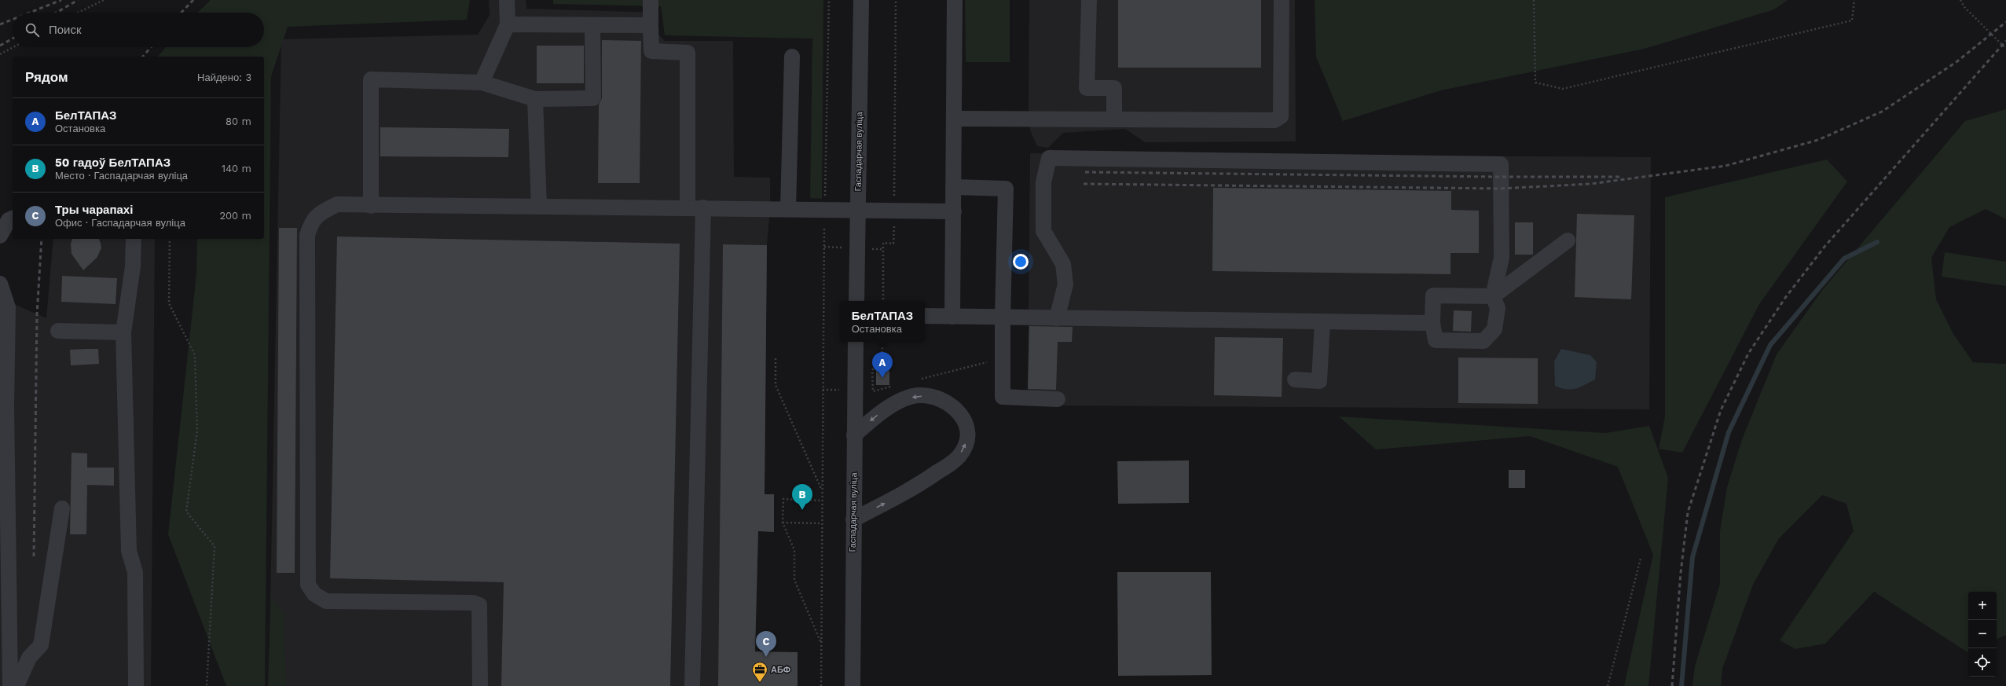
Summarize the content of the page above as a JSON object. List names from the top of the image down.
{
  "streets": {
    "street": ["Гаспадарчая вуліца"]
  },
  "places": {
    "office": ["АБФ"]
  },
  "page": {
    "search": "Поиск",
    "heading": ["Рядом", "Найдено: 3"],
    "list": [
      {
        "mark": "A",
        "name": "БелТАПАЗ",
        "note": "Остановка",
        "value": "80 m"
      },
      {
        "mark": "B",
        "name": "50 гадоў БелТАПАЗ",
        "note": "Место · Гаспадарчая вуліца",
        "value": "140 m"
      },
      {
        "mark": "C",
        "name": "Тры чарапахі",
        "note": "Офис · Гаспадарчая вуліца",
        "value": "200 m"
      }
    ],
    "popup": ["БелТАПАЗ", "Остановка"],
    "pins": ["A", "B", "C"],
    "map_buttons": ["+", "−"]
  }
}
